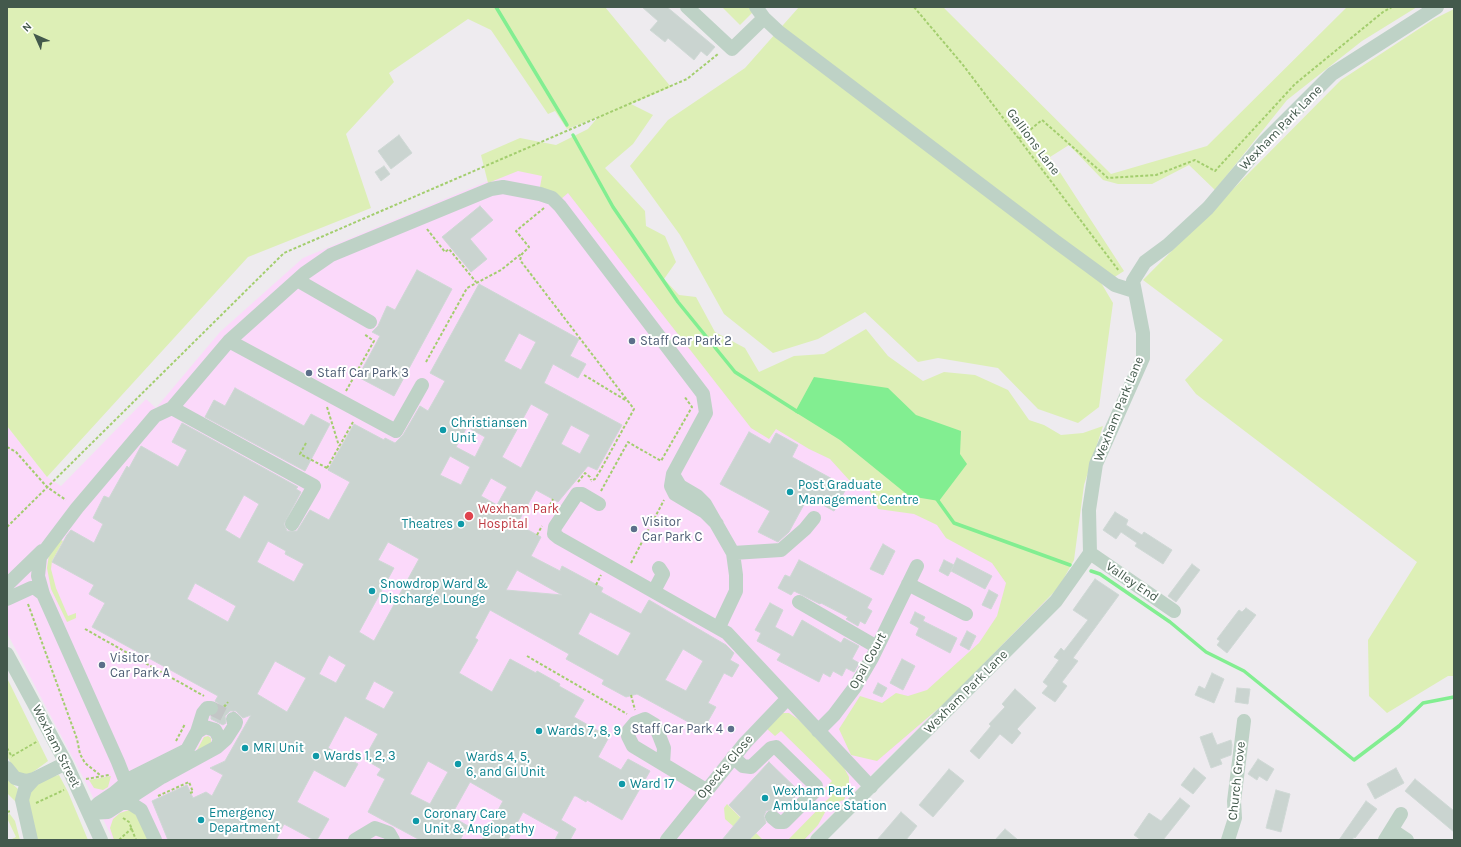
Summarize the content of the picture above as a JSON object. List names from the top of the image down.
{
  "streets": {
    "street": [
      "Wexham Park Lane",
      "Valley End",
      "Opal Court",
      "Wexham Street",
      "Opecks Close",
      "Church Grove"
    ],
    "path": ["Gallions Lane"]
  },
  "crossings": [
    ["Wexham Park Lane", "Valley End"]
  ],
  "places": [
    "Staff Car Park 2",
    "Staff Car Park 3",
    "Christiansen Unit",
    "Post Graduate Management Centre",
    "Wexham Park Hospital",
    "Theatres",
    "Visitor Car Park C",
    "Snowdrop Ward & Discharge Lounge",
    "Visitor Car Park A",
    "Staff Car Park 4",
    "Wards 7, 8, 9",
    "MRI Unit",
    "Wards 1, 2, 3",
    "Wards 4, 5, 6, and GI Unit",
    "Ward 17",
    "Wexham Park Ambulance Station",
    "Emergency Department",
    "Coronary Care Unit & Angiopathy"
  ],
  "north": "top left"
}
